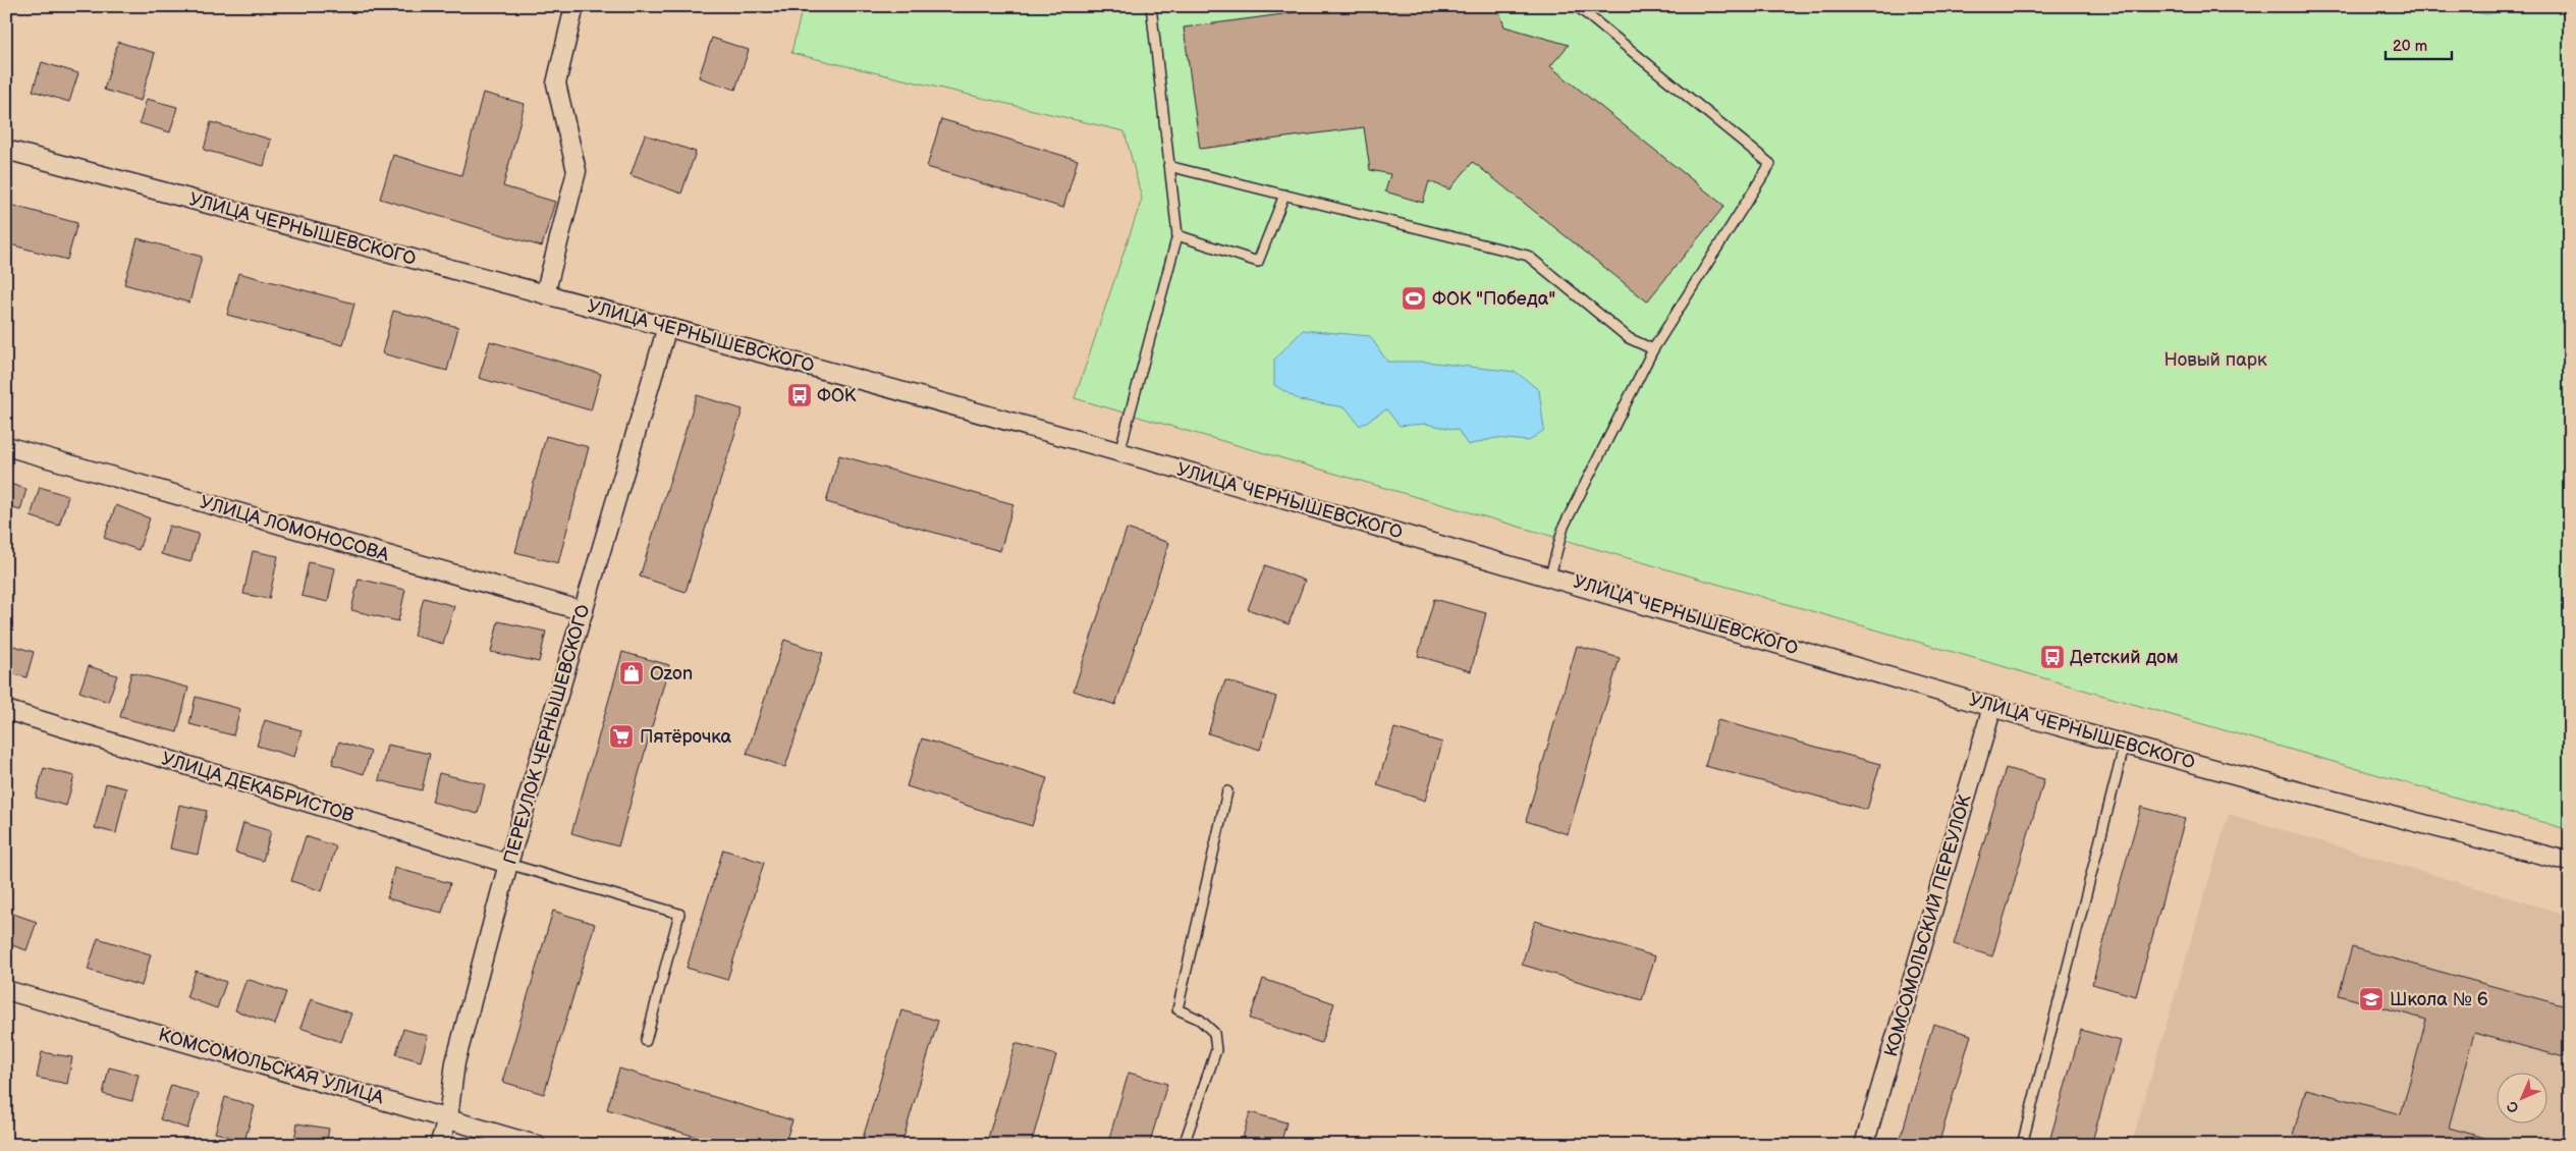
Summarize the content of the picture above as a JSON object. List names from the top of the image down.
{
  "streets": {
    "street": [
      "УЛИЦА ЧЕРНЫШЕВСКОГО",
      "УЛИЦА ЛОМОНОСОВА",
      "ПЕРЕУЛОК ЧЕРНЫШЕВСКОГО",
      "УЛИЦА ДЕКАБРИСТОВ",
      "КОМСОМОЛЬСКИЙ ПЕРЕУЛОК",
      "КОМСОМОЛЬСКАЯ УЛИЦА"
    ]
  },
  "crossings": [
    ["УЛИЦА ЧЕРНЫШЕВСКОГО", "ПЕРЕУЛОК ЧЕРНЫШЕВСКОГО"],
    ["УЛИЦА ЧЕРНЫШЕВСКОГО", "КОМСОМОЛЬСКИЙ ПЕРЕУЛОК"],
    ["УЛИЦА ЛОМОНОСОВА", "ПЕРЕУЛОК ЧЕРНЫШЕВСКОГО"],
    ["ПЕРЕУЛОК ЧЕРНЫШЕВСКОГО", "УЛИЦА ДЕКАБРИСТОВ"],
    ["ПЕРЕУЛОК ЧЕРНЫШЕВСКОГО", "КОМСОМОЛЬСКАЯ УЛИЦА"]
  ],
  "parks": ["Новый парк"],
  "places": {
    "sports": ["ФОК \"Победа\""],
    "bus stop": ["ФОК", "Детский дом"],
    "shop": ["Ozon"],
    "supermarket": ["Пятёрочка"],
    "school or university": ["Школа № 6"]
  },
  "scale_bar": "20 m",
  "north": "bottom left"
}
